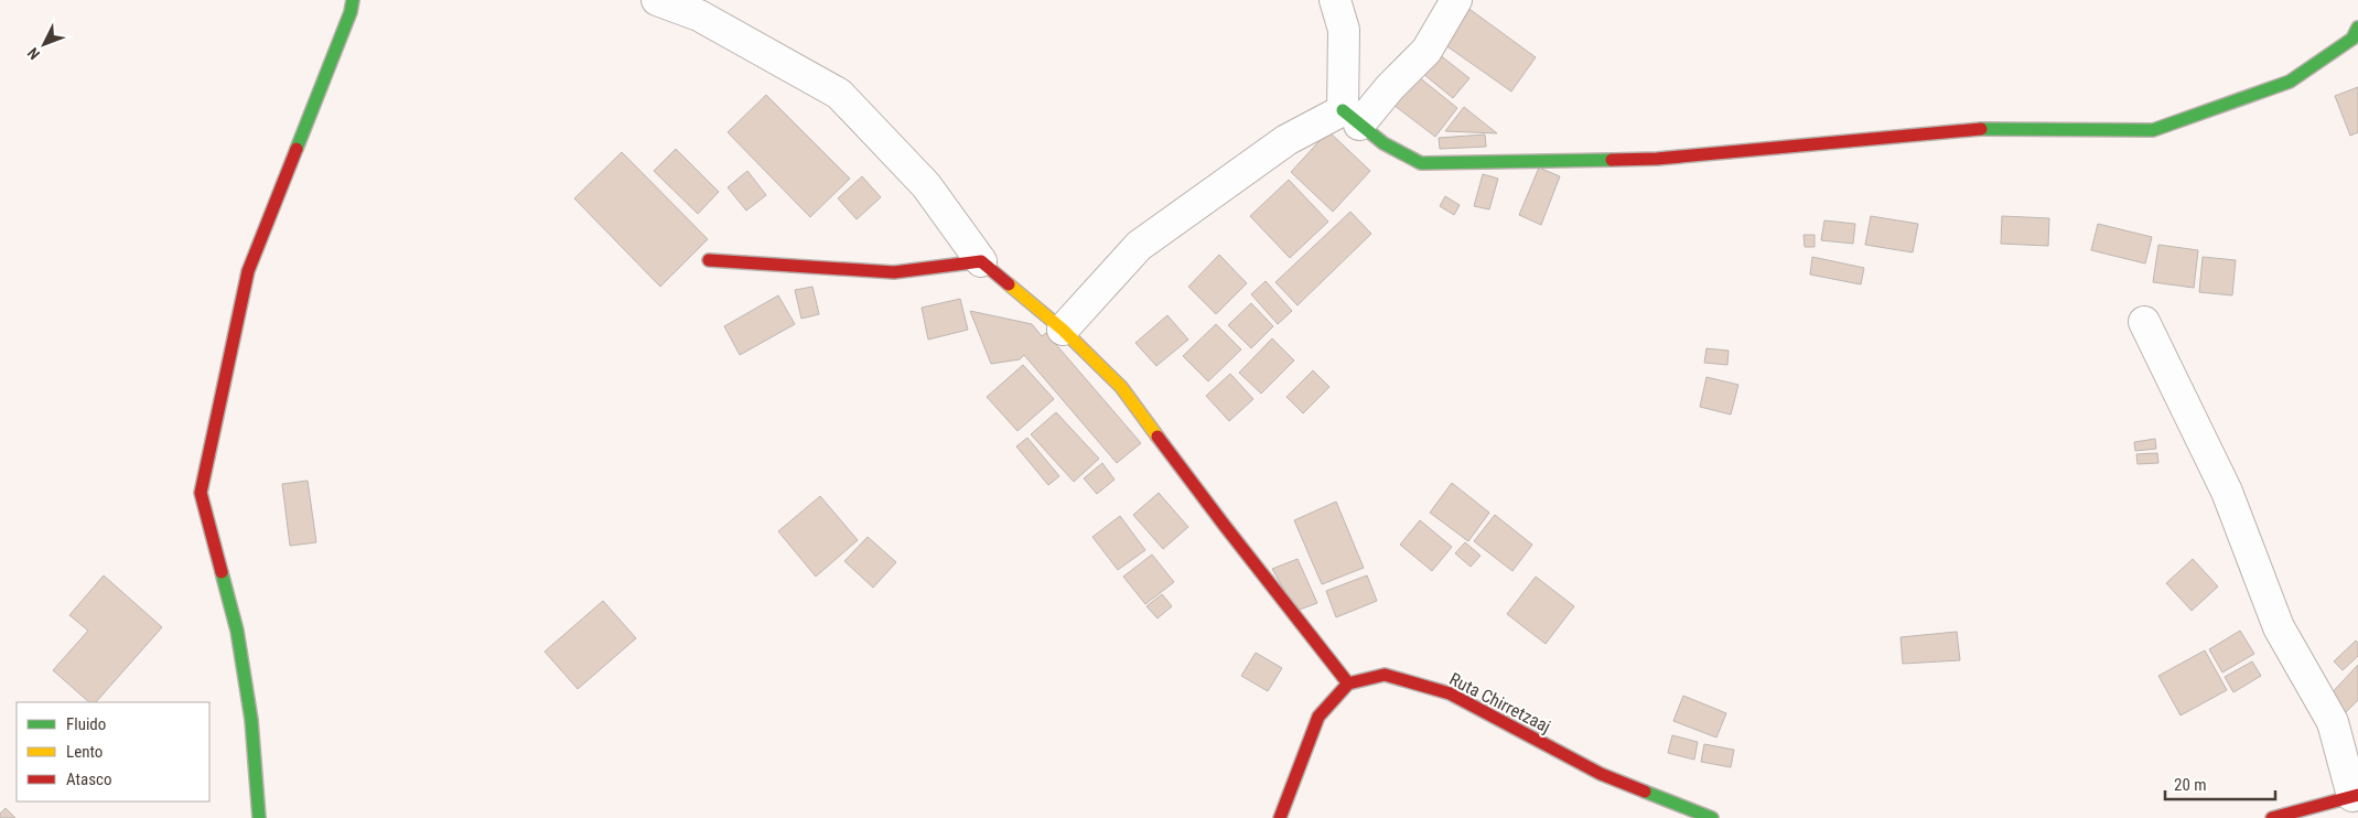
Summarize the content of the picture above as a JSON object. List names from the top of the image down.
{
  "streets": {
    "street": ["Ruta Chirretzaaj"]
  },
  "legend": ["Fluido", "Lento", "Atasco"],
  "scale_bar": "20 m",
  "north": "bottom left"
}
